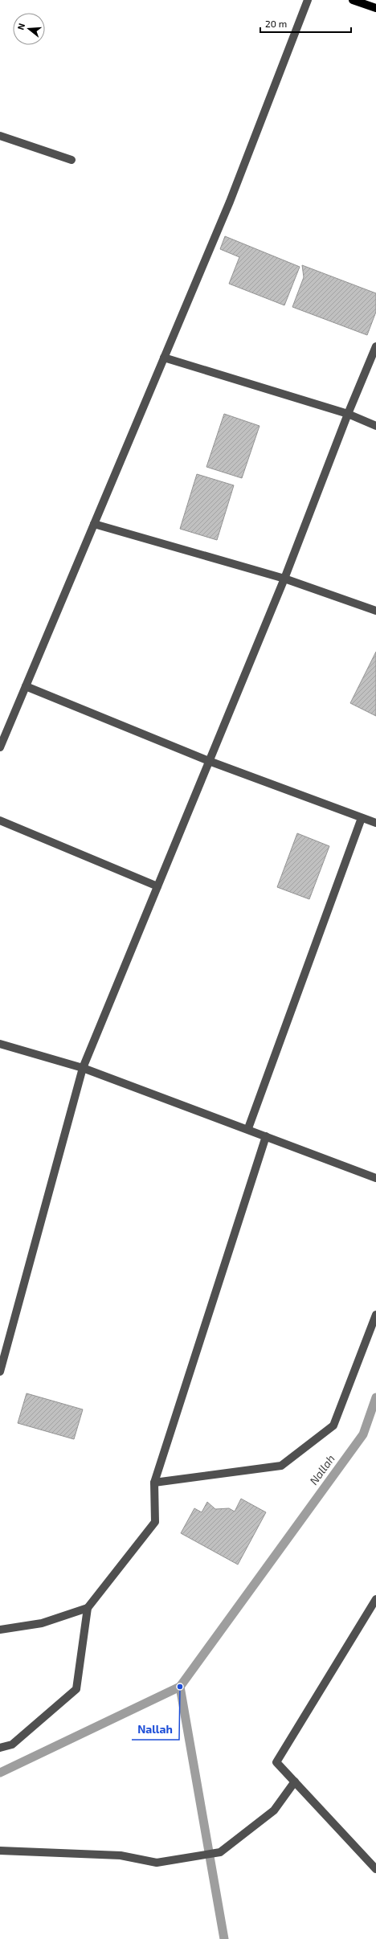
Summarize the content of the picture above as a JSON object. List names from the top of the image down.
{
  "water": ["Nallah"],
  "places": ["Nallah"],
  "scale_bar": "20 m",
  "north": "left"
}
